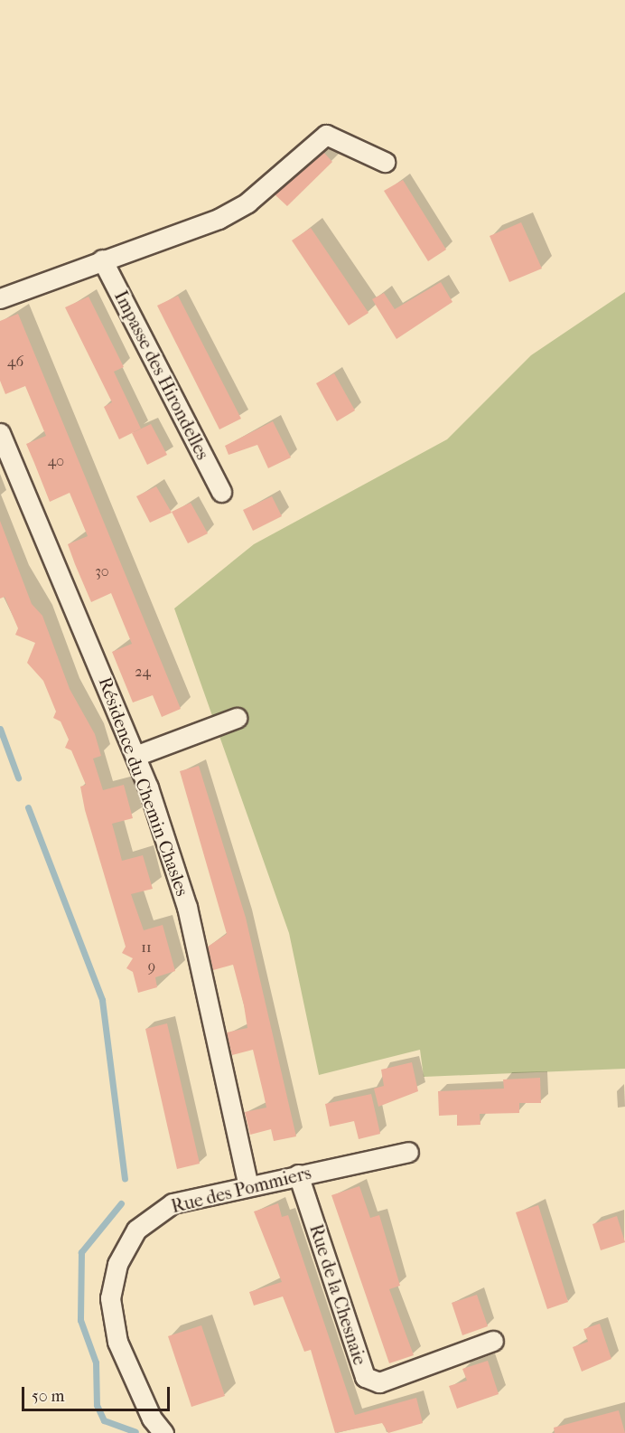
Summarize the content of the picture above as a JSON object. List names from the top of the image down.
{
  "streets": {
    "street": [
      "Impasse des Hirondelles",
      "Résidence du Chemin Chasles",
      "Rue des Pommiers",
      "Rue de la Chesnaie"
    ]
  },
  "crossings": [
    ["Résidence du Chemin Chasles", "Rue des Pommiers"],
    ["Rue des Pommiers", "Rue de la Chesnaie"]
  ],
  "house_numbers": [
    "46",
    "40",
    "30",
    "24",
    "11",
    "9"
  ],
  "scale_bar": "50 m"
}
